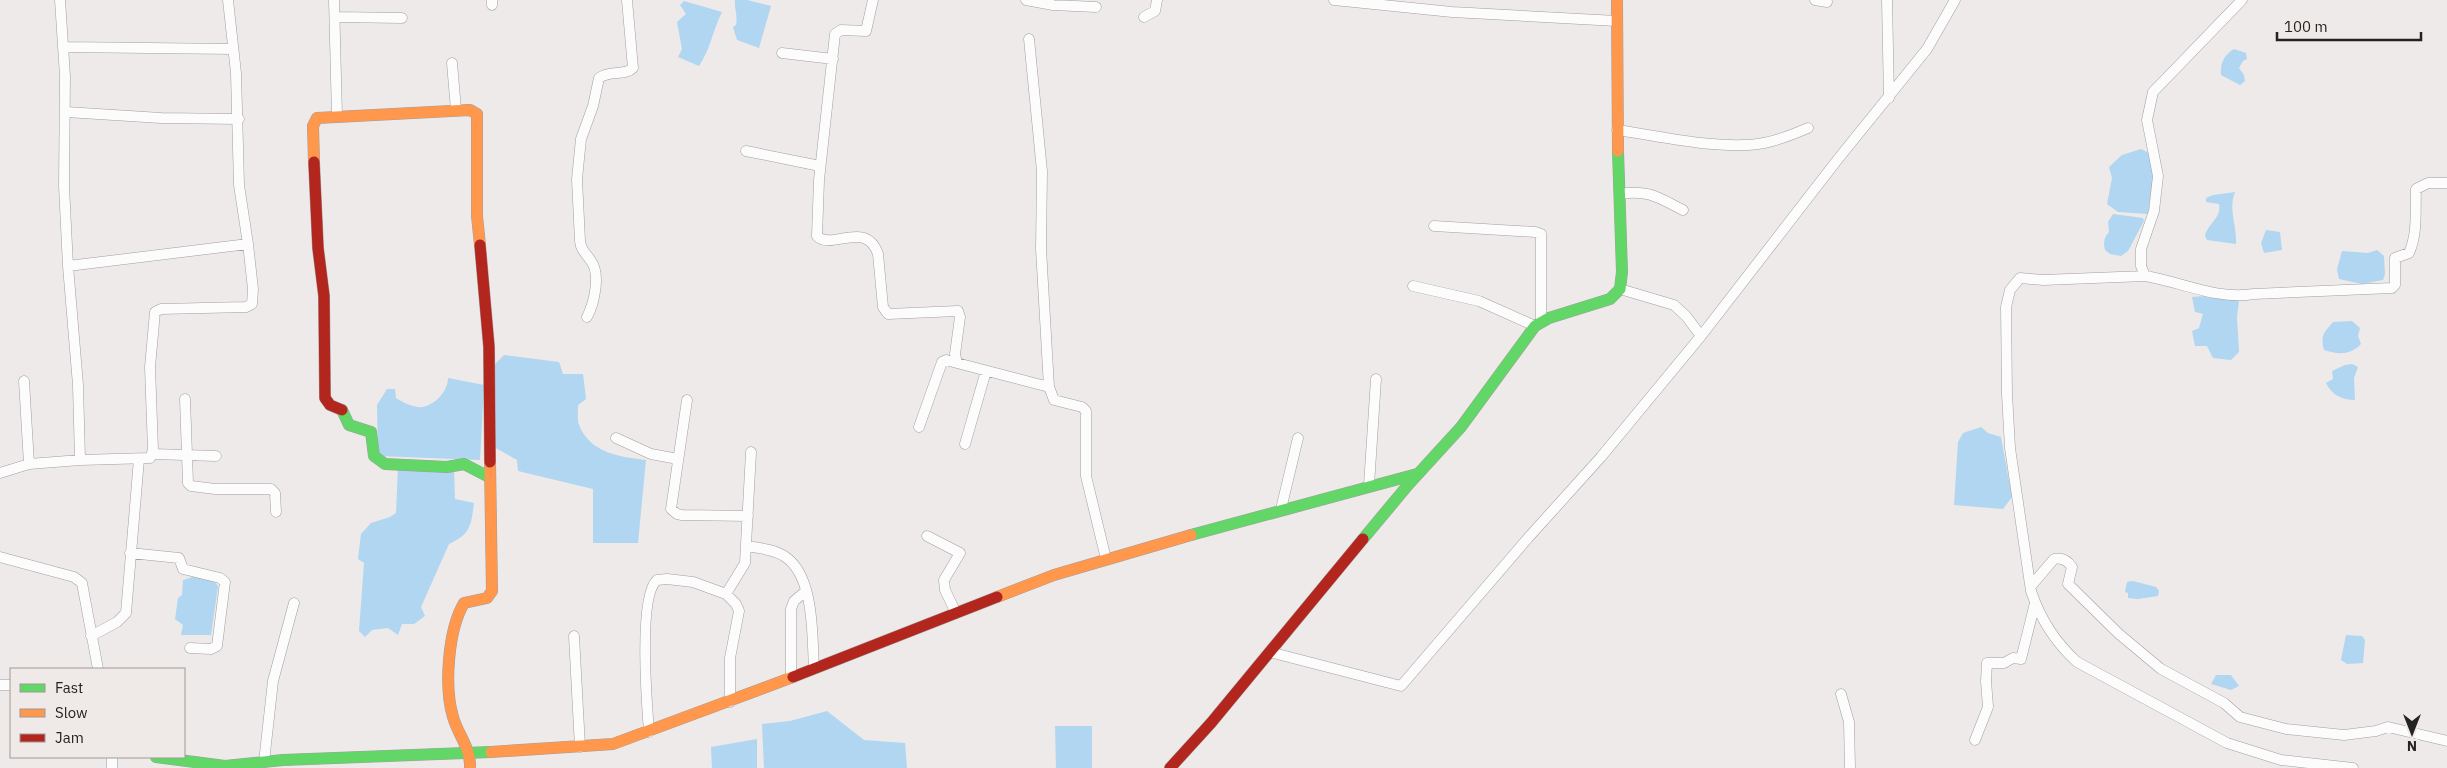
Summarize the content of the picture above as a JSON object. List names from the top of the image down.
{
  "legend": ["Fast", "Slow", "Jam"],
  "scale_bar": "100 m",
  "north": "bottom"
}
